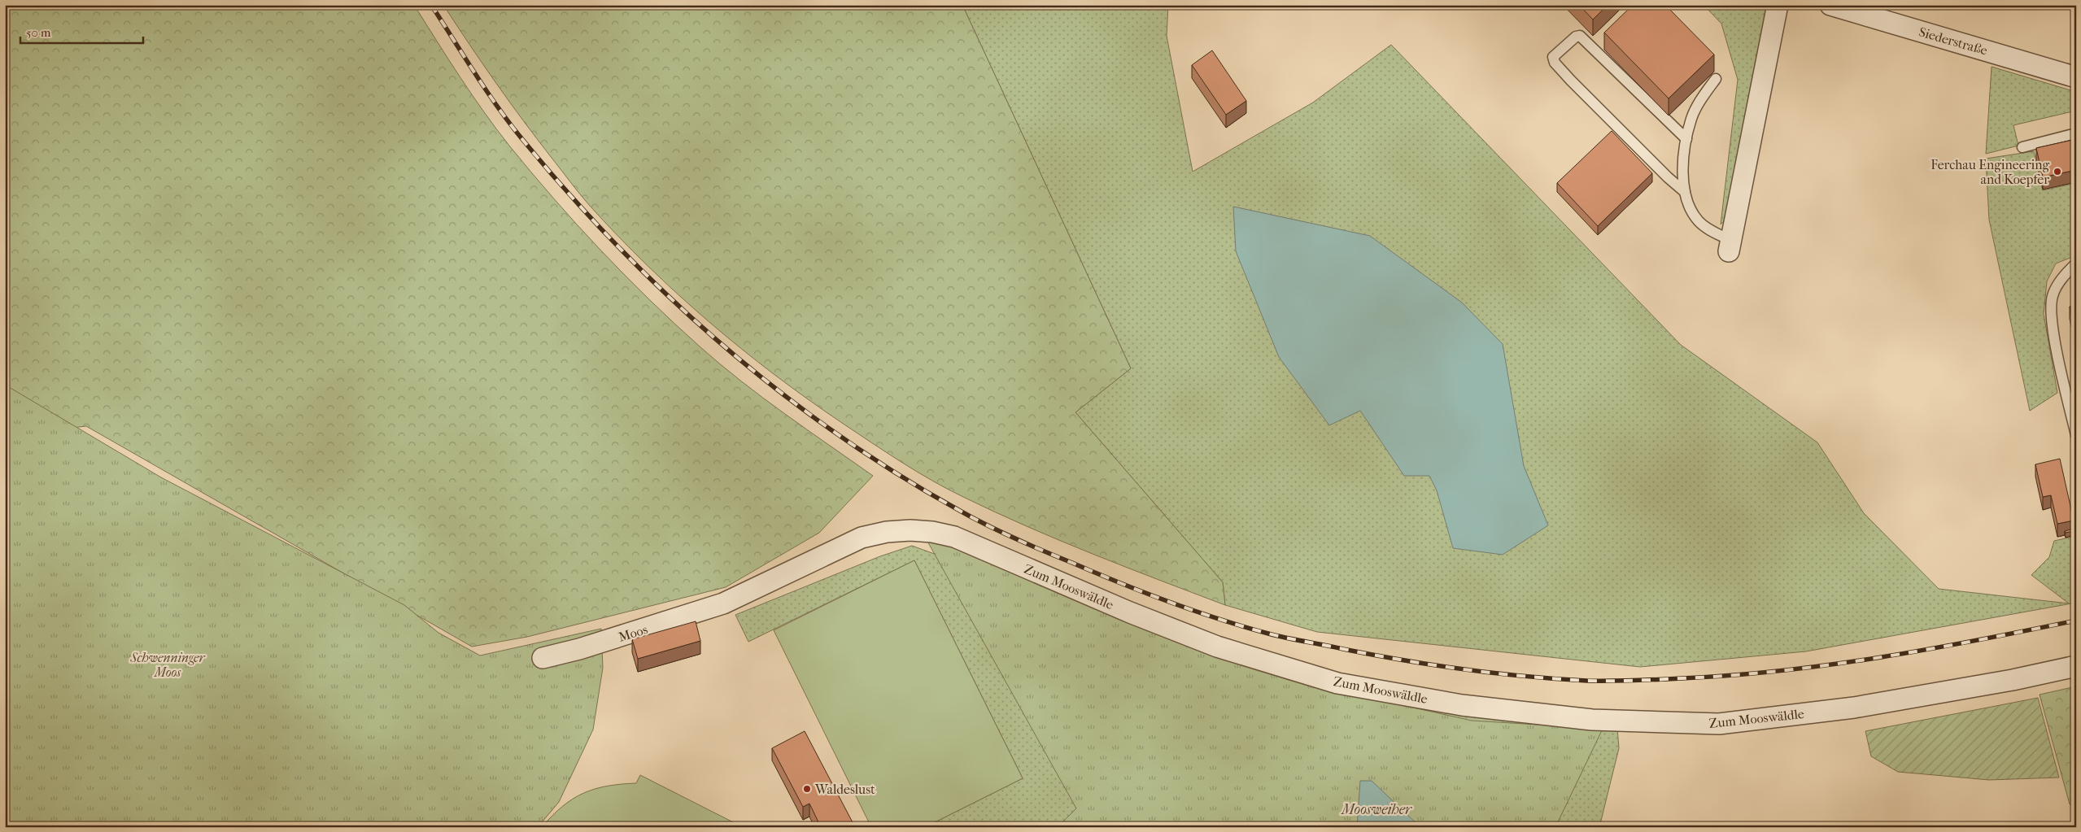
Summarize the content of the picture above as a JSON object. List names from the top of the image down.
{
  "streets": {
    "street": ["Siederstraße", "Zum Mooswäldle", "Moos"]
  },
  "crossings": [
    ["Zum Mooswäldle", "Moos"]
  ],
  "water": ["Moosweiher"],
  "parks": ["Schwenninger Moos"],
  "places": ["Ferchau Engineering and Koepfer", "Waldeslust"],
  "scale_bar": "50 m"
}
